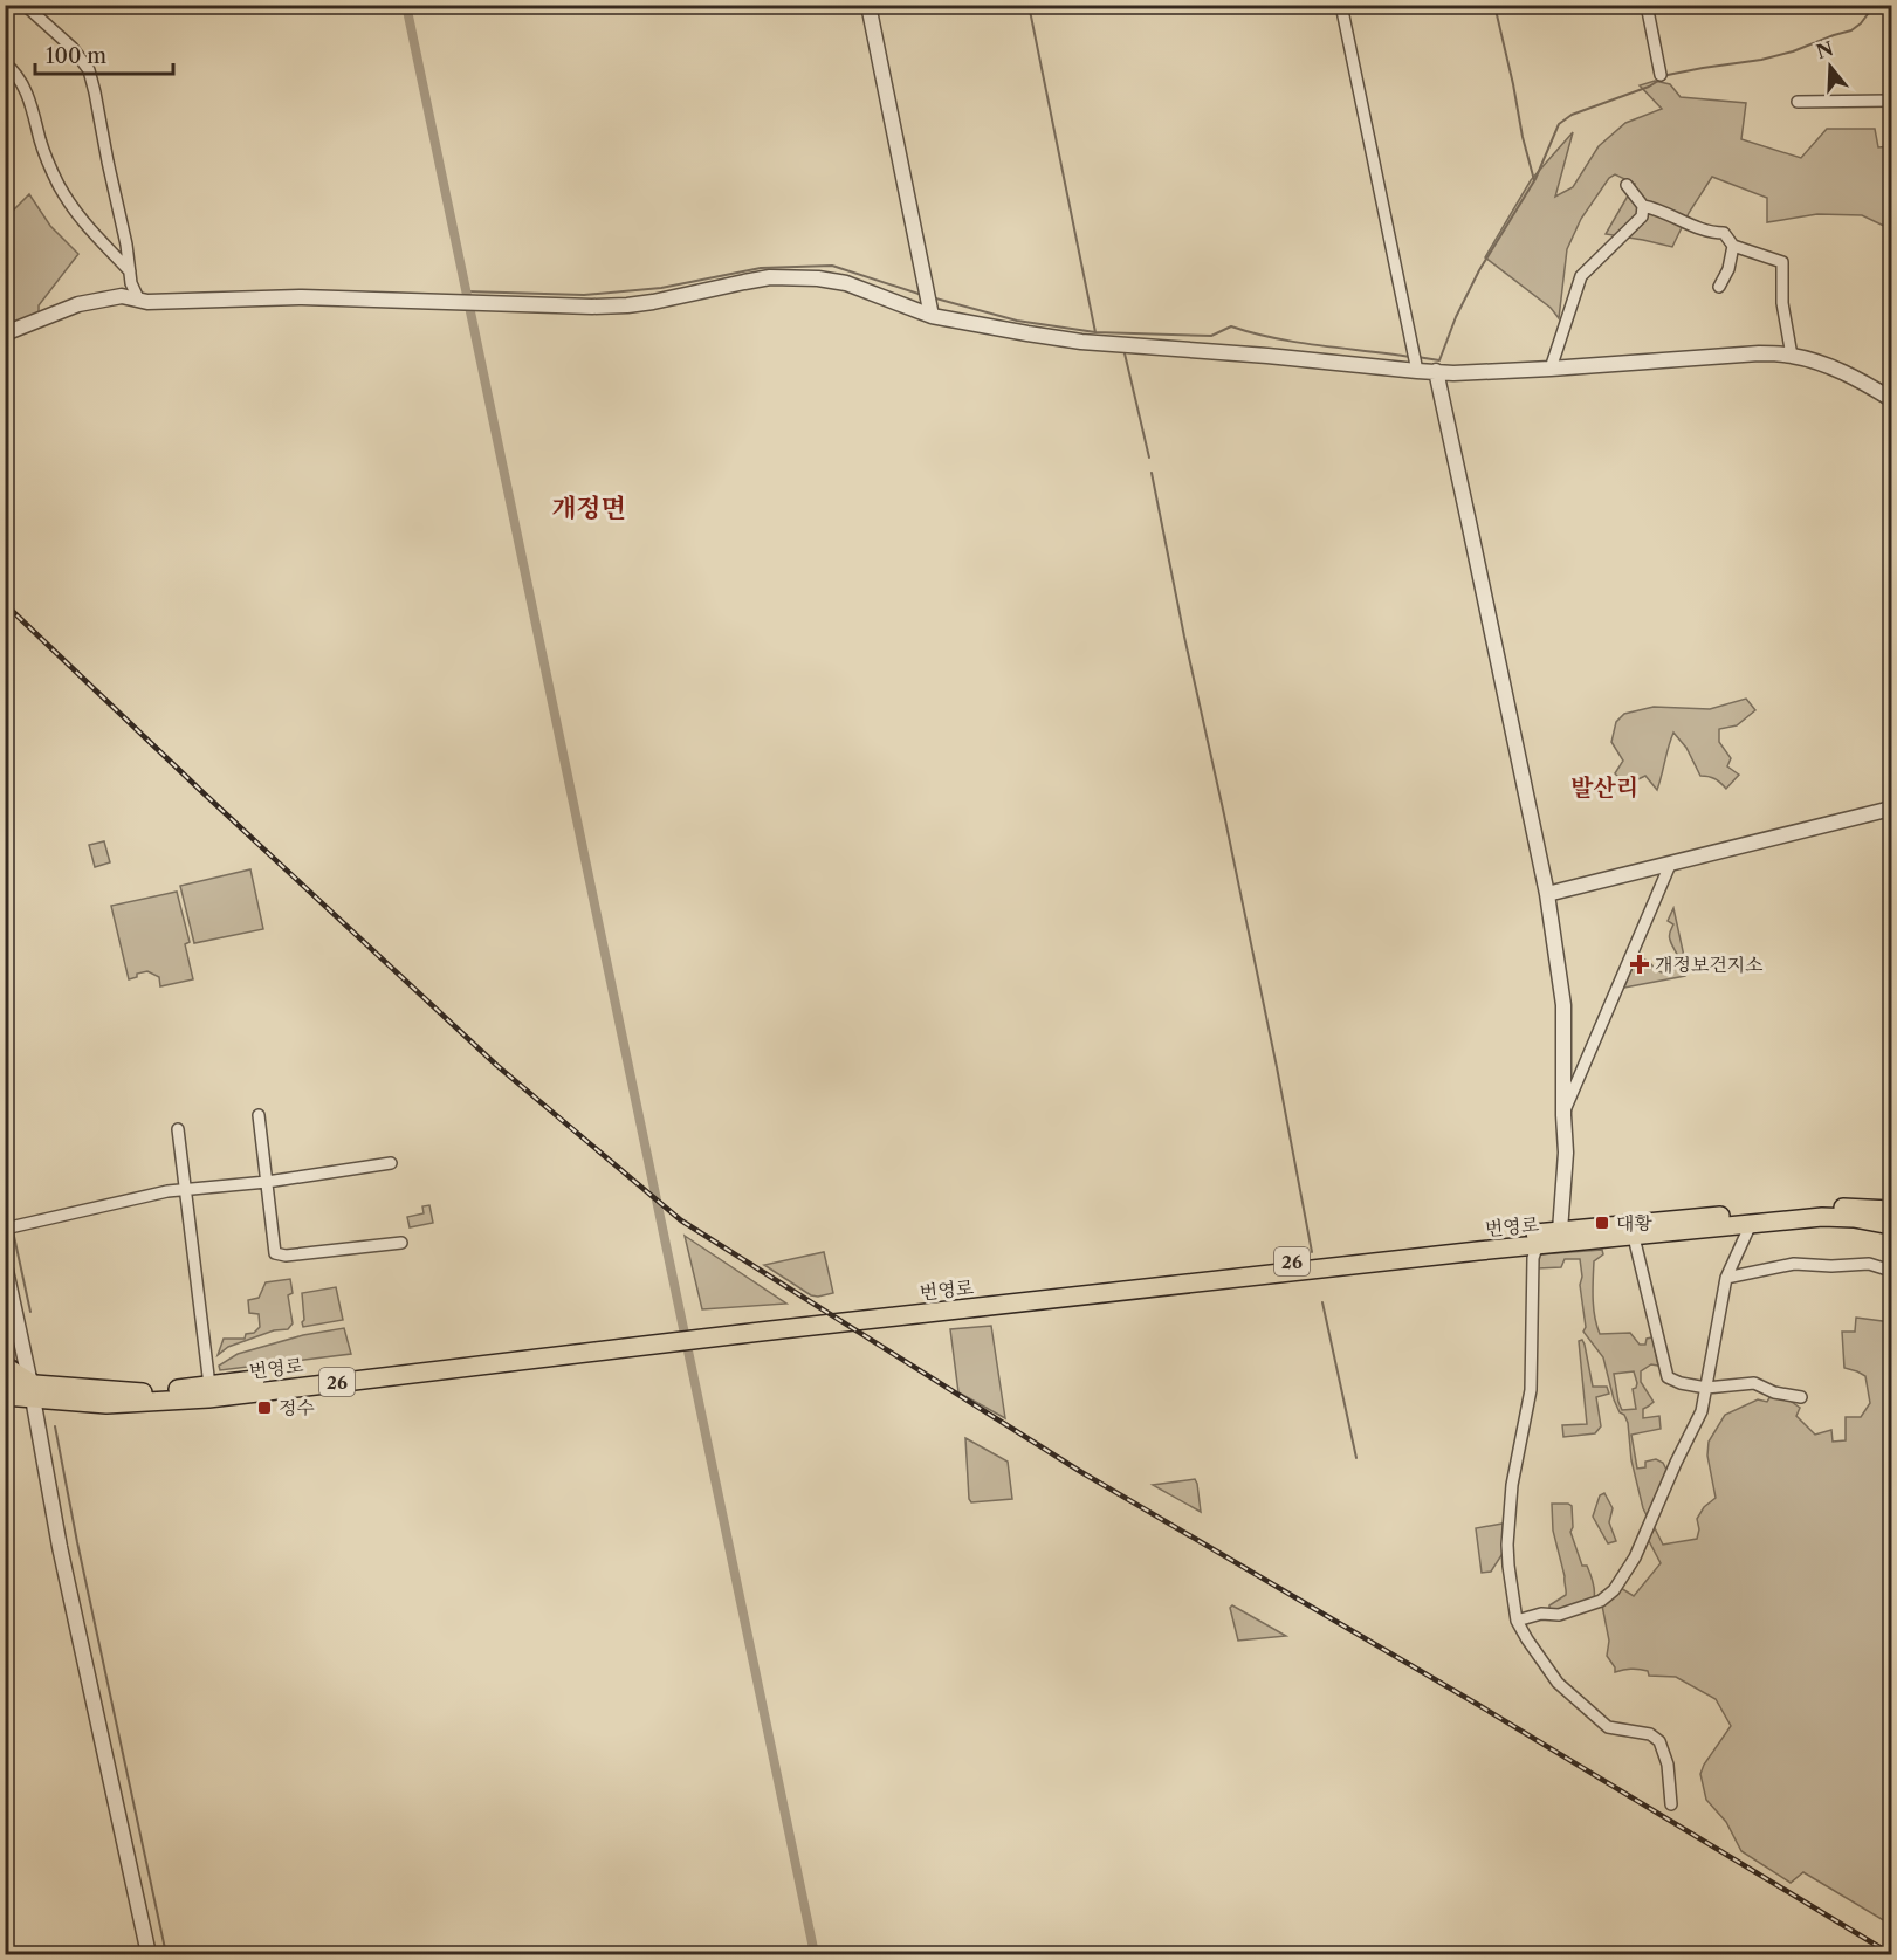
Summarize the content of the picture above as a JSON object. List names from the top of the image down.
{
  "streets": {
    "main road": ["번영로", "26"]
  },
  "districts": ["개정면", "발산리"],
  "places": {
    "health": ["개정보건지소"],
    "transit": ["대황", "정수"]
  },
  "scale_bar": "100 m",
  "north": "top"
}
